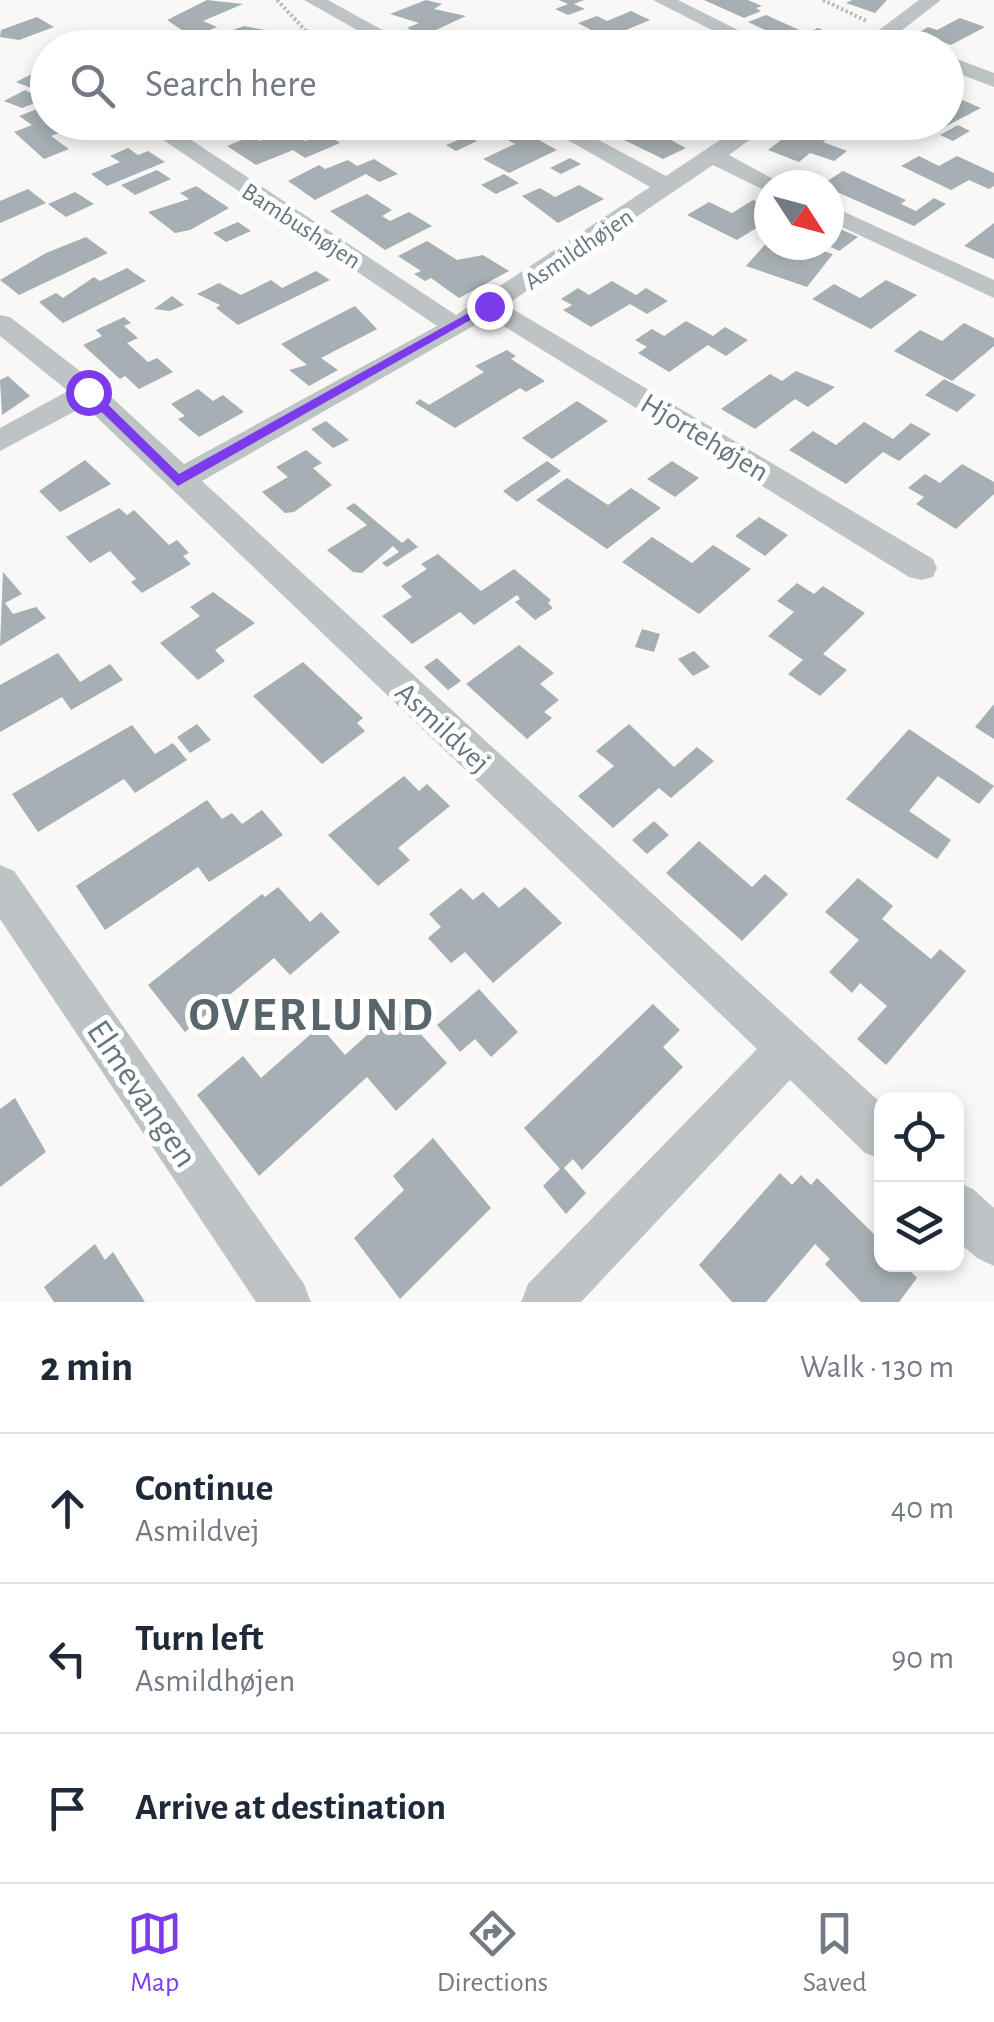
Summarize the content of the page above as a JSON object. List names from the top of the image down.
{
  "streets": {
    "street": [
      "Bambushøjen",
      "Asmildhøjen",
      "Hjortehøjen",
      "Asmildvej",
      "Elmevangen"
    ]
  },
  "crossings": [
    ["Bambushøjen", "Asmildhøjen"],
    ["Asmildhøjen", "Hjortehøjen"],
    ["Asmildhøjen", "Asmildvej"]
  ],
  "districts": ["OVERLUND"],
  "north": "bottom right",
  "page": {
    "search": "Search here",
    "heading": ["2 min", "Walk · 130 m"],
    "list": [
      ["Continue", "Asmildvej", "40 m"],
      ["Turn left", "Asmildhøjen", "90 m"],
      "Arrive at destination"
    ],
    "nav": ["Map", "Directions", "Saved"]
  }
}
